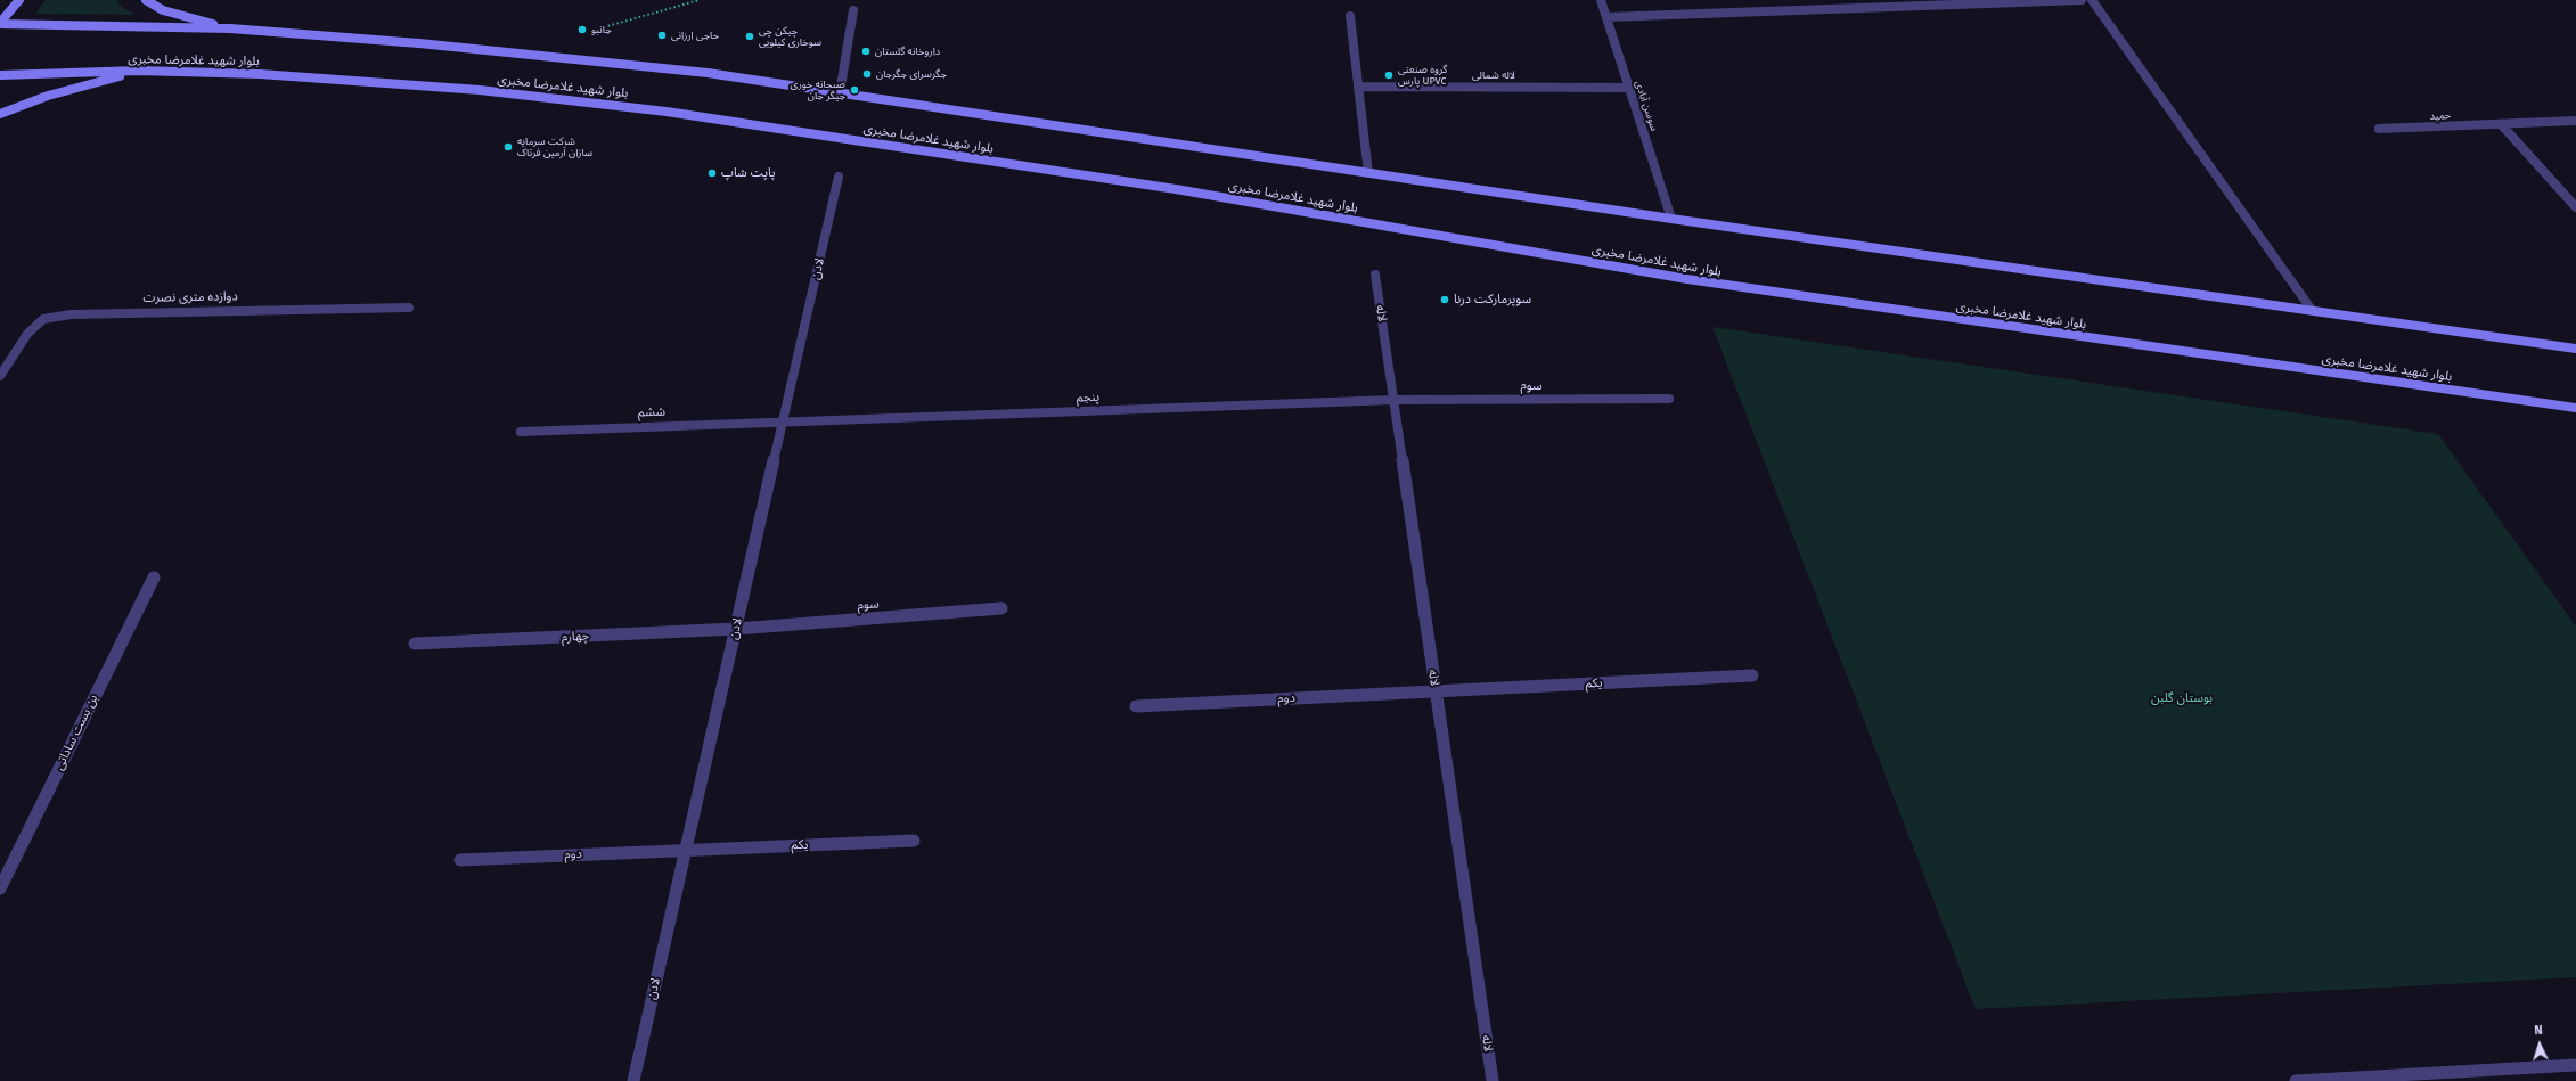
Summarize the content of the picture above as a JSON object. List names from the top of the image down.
{
  "streets": {
    "main road": ["بلوار شهید غلامرضا مخبری"],
    "street": [
      "لاله شمالی",
      "سوسن آبادی",
      "حمید",
      "لادن",
      "دوازده متری نصرت",
      "لاله",
      "سوم",
      "پنجم",
      "ششم",
      "چهارم",
      "یکم",
      "دوم",
      "بن بست ساداتی"
    ]
  },
  "crossings": [
    ["لاله شمالی", "سوسن آبادی"],
    ["لادن", "سوم"],
    ["لادن", "پنجم"],
    ["لادن", "ششم"],
    ["لادن", "چهارم"],
    ["لادن", "یکم"],
    ["لادن", "دوم"],
    ["لاله", "سوم"],
    ["لاله", "پنجم"],
    ["لاله", "یکم"],
    ["لاله", "دوم"],
    ["سوم", "پنجم"],
    ["سوم", "چهارم"],
    ["پنجم", "ششم"],
    ["یکم", "دوم"]
  ],
  "parks": ["بوستان گلبن"],
  "places": [
    "جانبو",
    "حاجی ارزانی",
    "چیکن چی سوخاری کیلویی",
    "داروخانه گلستان",
    "جگرسرای جگرجان",
    "گروه صنعتی پارس UPVC",
    "صبحانه خوری جیگر جان",
    "شرکت سرمایه سازان آرمین فرتاک",
    "پاپت شاپ",
    "سوپرمارکت درنا"
  ],
  "north": "top"
}
